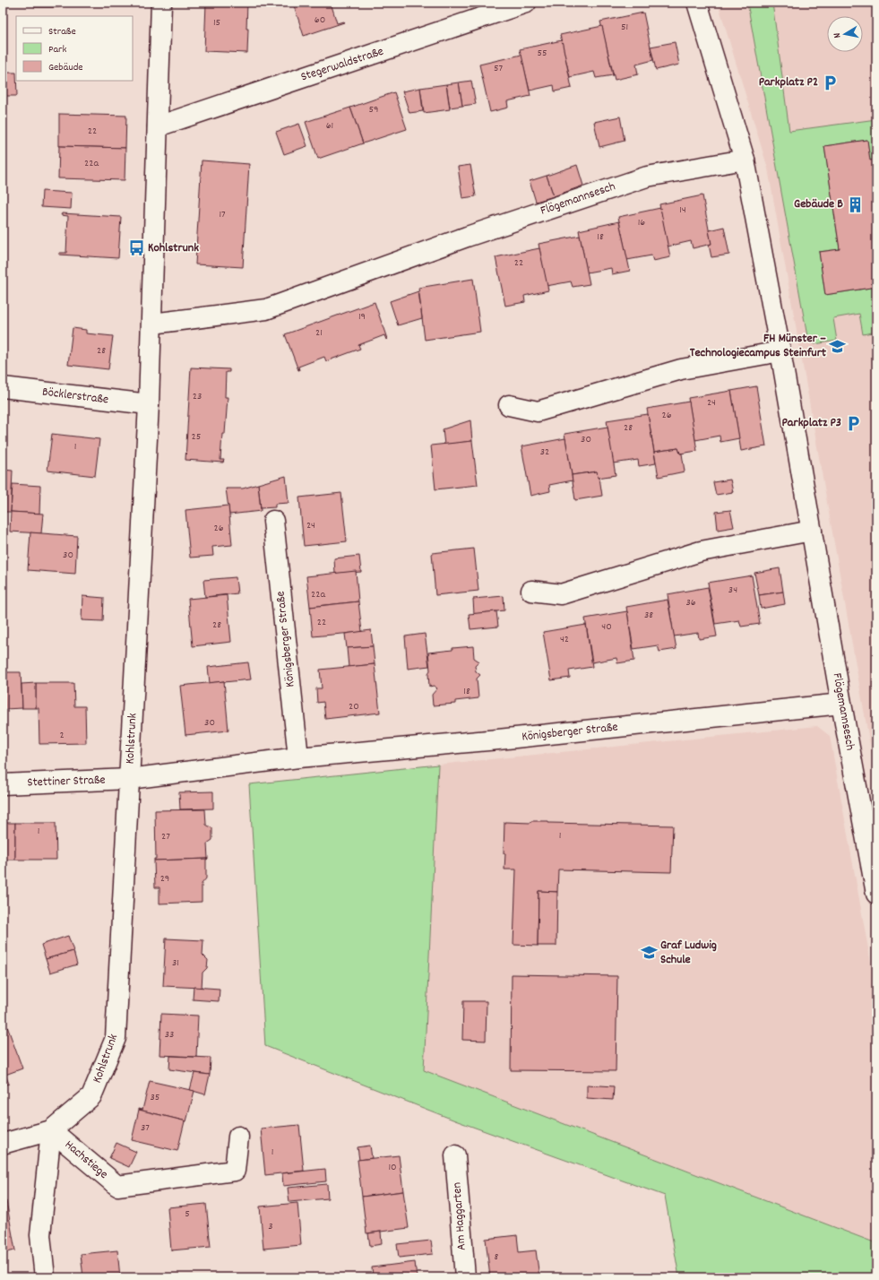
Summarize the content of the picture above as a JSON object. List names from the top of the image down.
{
  "streets": {
    "street": [
      "Stegerwaldstraße",
      "Flögemannsesch",
      "Böcklerstraße",
      "Königsberger Straße",
      "Kohlstrunk",
      "Stettiner Straße",
      "Hachstiege",
      "Am Haggarten"
    ]
  },
  "crossings": [
    ["Stegerwaldstraße", "Kohlstrunk"],
    ["Flögemannsesch", "Königsberger Straße"],
    ["Flögemannsesch", "Kohlstrunk"],
    ["Böcklerstraße", "Kohlstrunk"],
    ["Königsberger Straße", "Kohlstrunk"],
    ["Königsberger Straße", "Stettiner Straße"],
    ["Kohlstrunk", "Stettiner Straße"],
    ["Kohlstrunk", "Hachstiege"]
  ],
  "places": {
    "parking": ["Parkplatz P2", "Parkplatz P3"],
    "building": ["Gebäude B"],
    "bus stop": ["Kohlstrunk"],
    "school or university": ["FH Münster – Technologiecampus Steinfurt", "Graf Ludwig Schule"]
  },
  "house_numbers": [
    "60",
    "15",
    "51",
    "55",
    "57",
    "59",
    "61",
    "22",
    "22a",
    "14",
    "17",
    "16",
    "18",
    "22",
    "19",
    "21",
    "28",
    "23",
    "24",
    "26",
    "28",
    "25",
    "30",
    "1",
    "32",
    "24",
    "26",
    "30",
    "34",
    "22a",
    "36",
    "38",
    "22",
    "28",
    "40",
    "42",
    "18",
    "20",
    "30",
    "2",
    "1",
    "1",
    "27",
    "29",
    "31",
    "33",
    "35",
    "37",
    "1",
    "10",
    "5",
    "3",
    "8"
  ],
  "legend": ["Straße", "Park", "Gebäude"],
  "north": "left"
}
